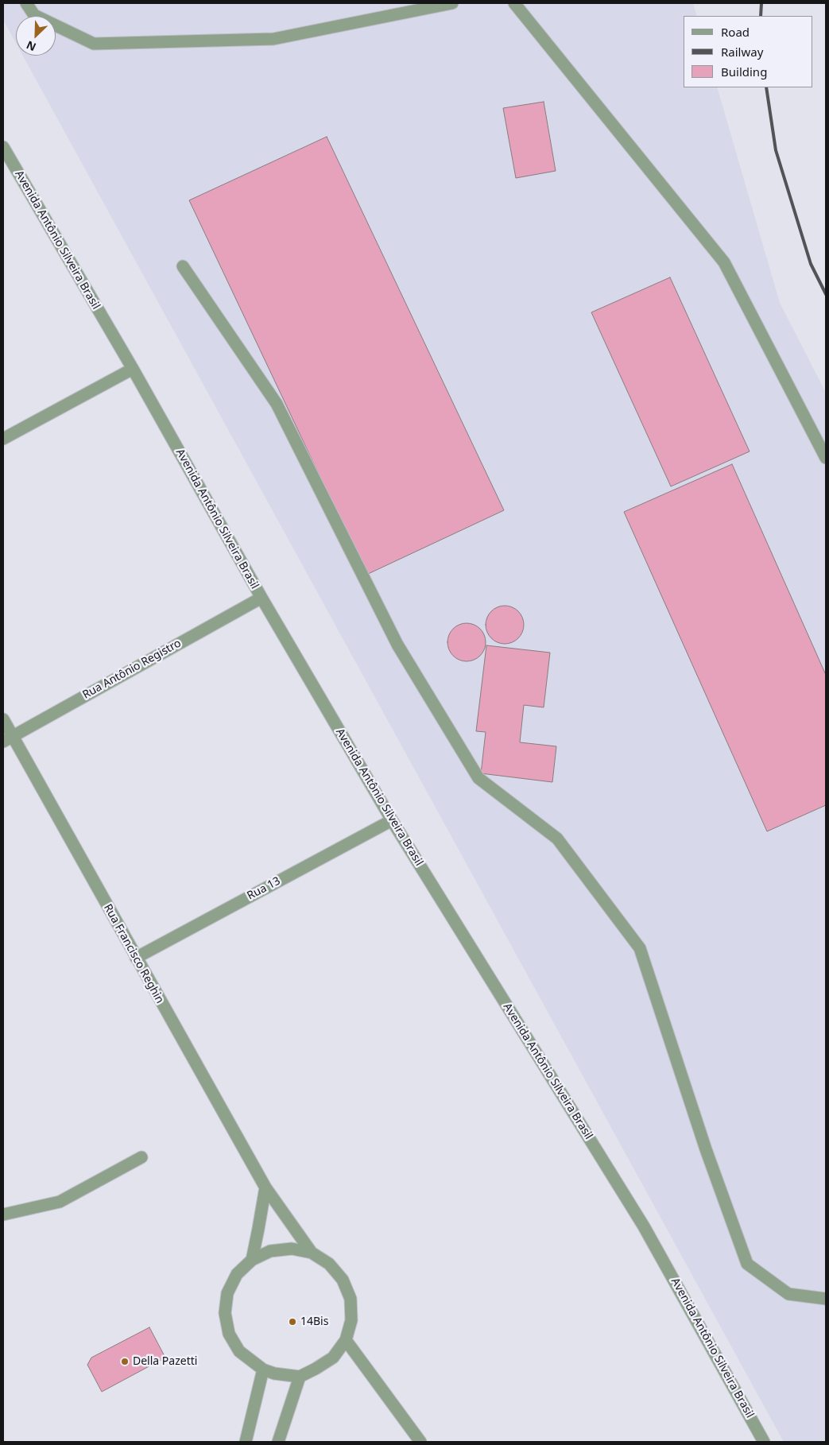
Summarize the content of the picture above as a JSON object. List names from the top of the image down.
{
  "streets": {
    "street": [
      "Avenida Antônio Silveira Brasil",
      "Rua Antônio Registro",
      "Rua 13",
      "Rua Francisco Reghin"
    ]
  },
  "crossings": [
    ["Avenida Antônio Silveira Brasil", "Rua Antônio Registro"],
    ["Avenida Antônio Silveira Brasil", "Rua 13"],
    ["Rua Antônio Registro", "Rua Francisco Reghin"],
    ["Rua 13", "Rua Francisco Reghin"]
  ],
  "places": ["14Bis", "Della Pazetti"],
  "legend": ["Road", "Railway", "Building"],
  "north": "bottom left"
}
